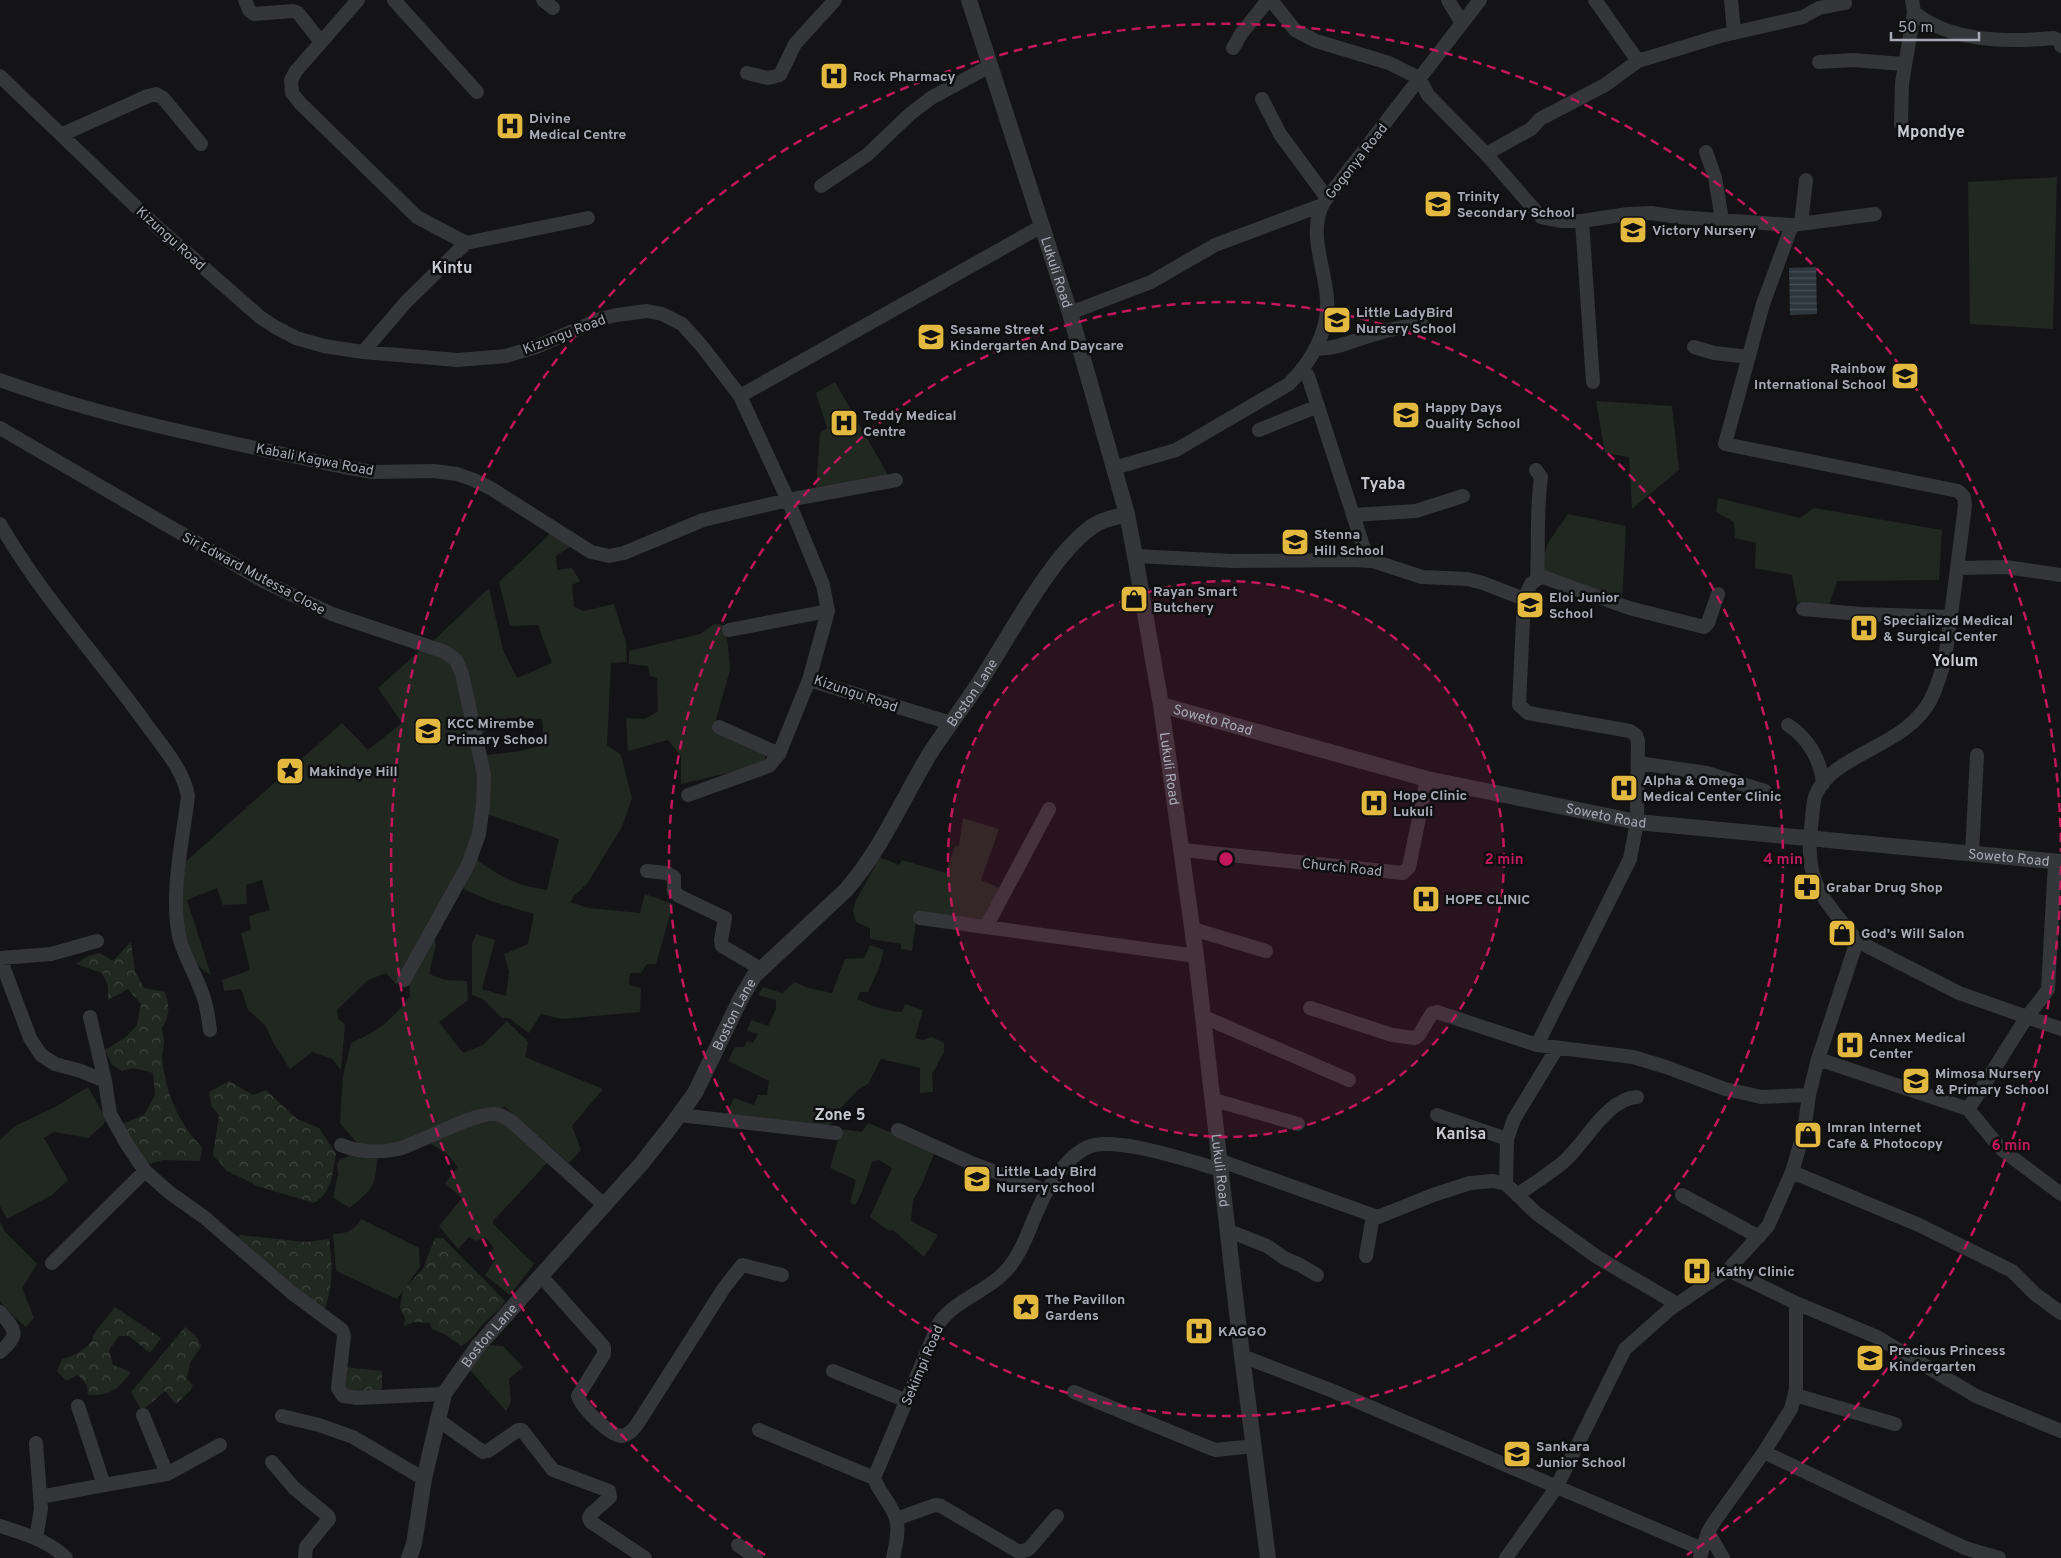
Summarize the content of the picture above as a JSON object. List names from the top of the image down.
{
  "streets": {
    "street": [
      "Gogonya Road",
      "Kizungu Road",
      "Lukuli Road",
      "Kabali Kagwa Road",
      "Sir Edward Mutessa Close",
      "Boston Lane",
      "Soweto Road",
      "Church Road",
      "Sekimpi Road"
    ]
  },
  "crossings": [
    ["Gogonya Road", "Lukuli Road"],
    ["Kizungu Road", "Kabali Kagwa Road"],
    ["Kizungu Road", "Boston Lane"],
    ["Lukuli Road", "Boston Lane"],
    ["Lukuli Road", "Soweto Road"],
    ["Lukuli Road", "Church Road"],
    ["Lukuli Road", "Sekimpi Road"],
    ["Soweto Road", "Church Road"]
  ],
  "districts": [
    "Mpondye",
    "Kintu",
    "Tyaba",
    "Yolum",
    "Zone 5",
    "Kanisa"
  ],
  "places": {
    "hospital": [
      "Rock Pharmacy",
      "Divine Medical Centre",
      "Teddy Medical Centre",
      "Specialized Medical & Surgical Center",
      "Alpha & Omega Medical Center Clinic",
      "Hope Clinic Lukuli",
      "HOPE CLINIC",
      "Annex Medical Center",
      "Kathy Clinic",
      "KAGGO"
    ],
    "school or university": [
      "Trinity Secondary School",
      "Victory Nursery",
      "Little LadyBird Nursery School",
      "Sesame Street Kindergarten And Daycare",
      "Rainbow International School",
      "Happy Days Quality School",
      "Stenna Hill School",
      "Eloi Junior School",
      "KCC Mirembe Primary School",
      "Mimosa Nursery & Primary School",
      "Little Lady Bird Nursery school",
      "Precious Princess Kindergarten",
      "Sankara Junior School"
    ],
    "shop": ["Rayan Smart Butchery", "God's Will Salon", "Imran Internet Cafe & Photocopy"],
    "place": ["Makindye Hill", "The Pavillon Gardens"],
    "pharmacy": ["Grabar Drug Shop"]
  },
  "scale_bar": "50 m",
  "rings": ["2 min", "4 min", "6 min"]
}
